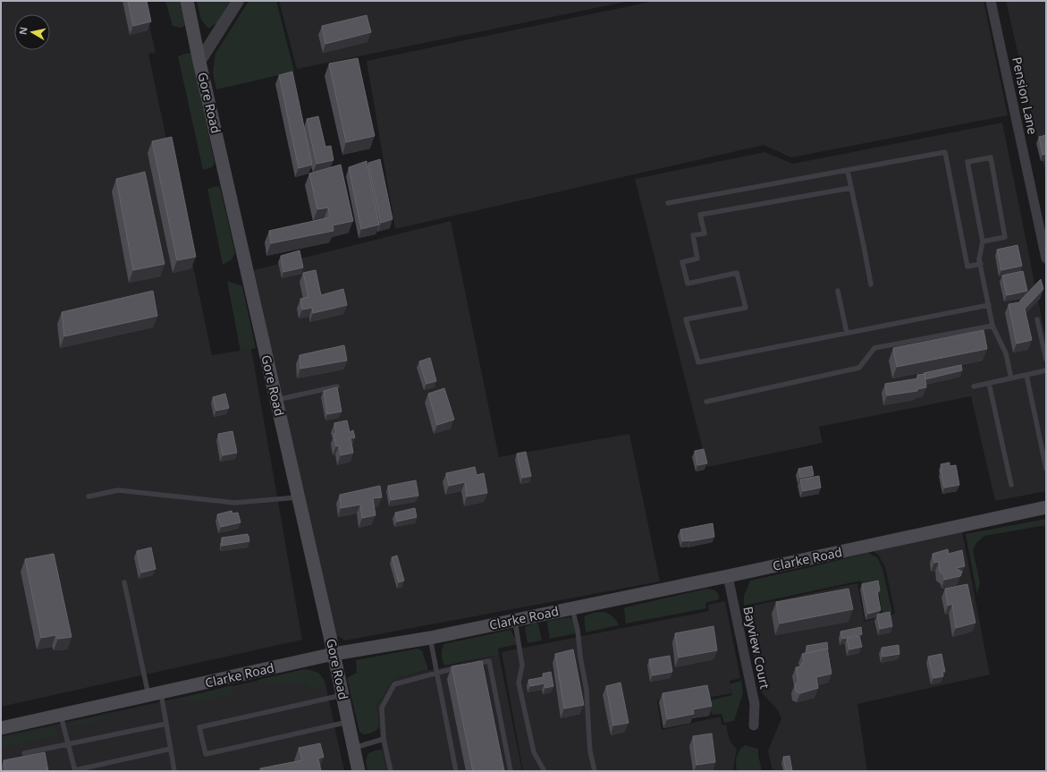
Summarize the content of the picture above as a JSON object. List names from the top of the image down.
{
  "streets": {
    "main road": ["Gore Road", "Clarke Road"],
    "street": ["Pension Lane", "Bayview Court"]
  },
  "crossings": [
    ["Gore Road", "Clarke Road"],
    ["Clarke Road", "Bayview Court"]
  ],
  "north": "left"
}
